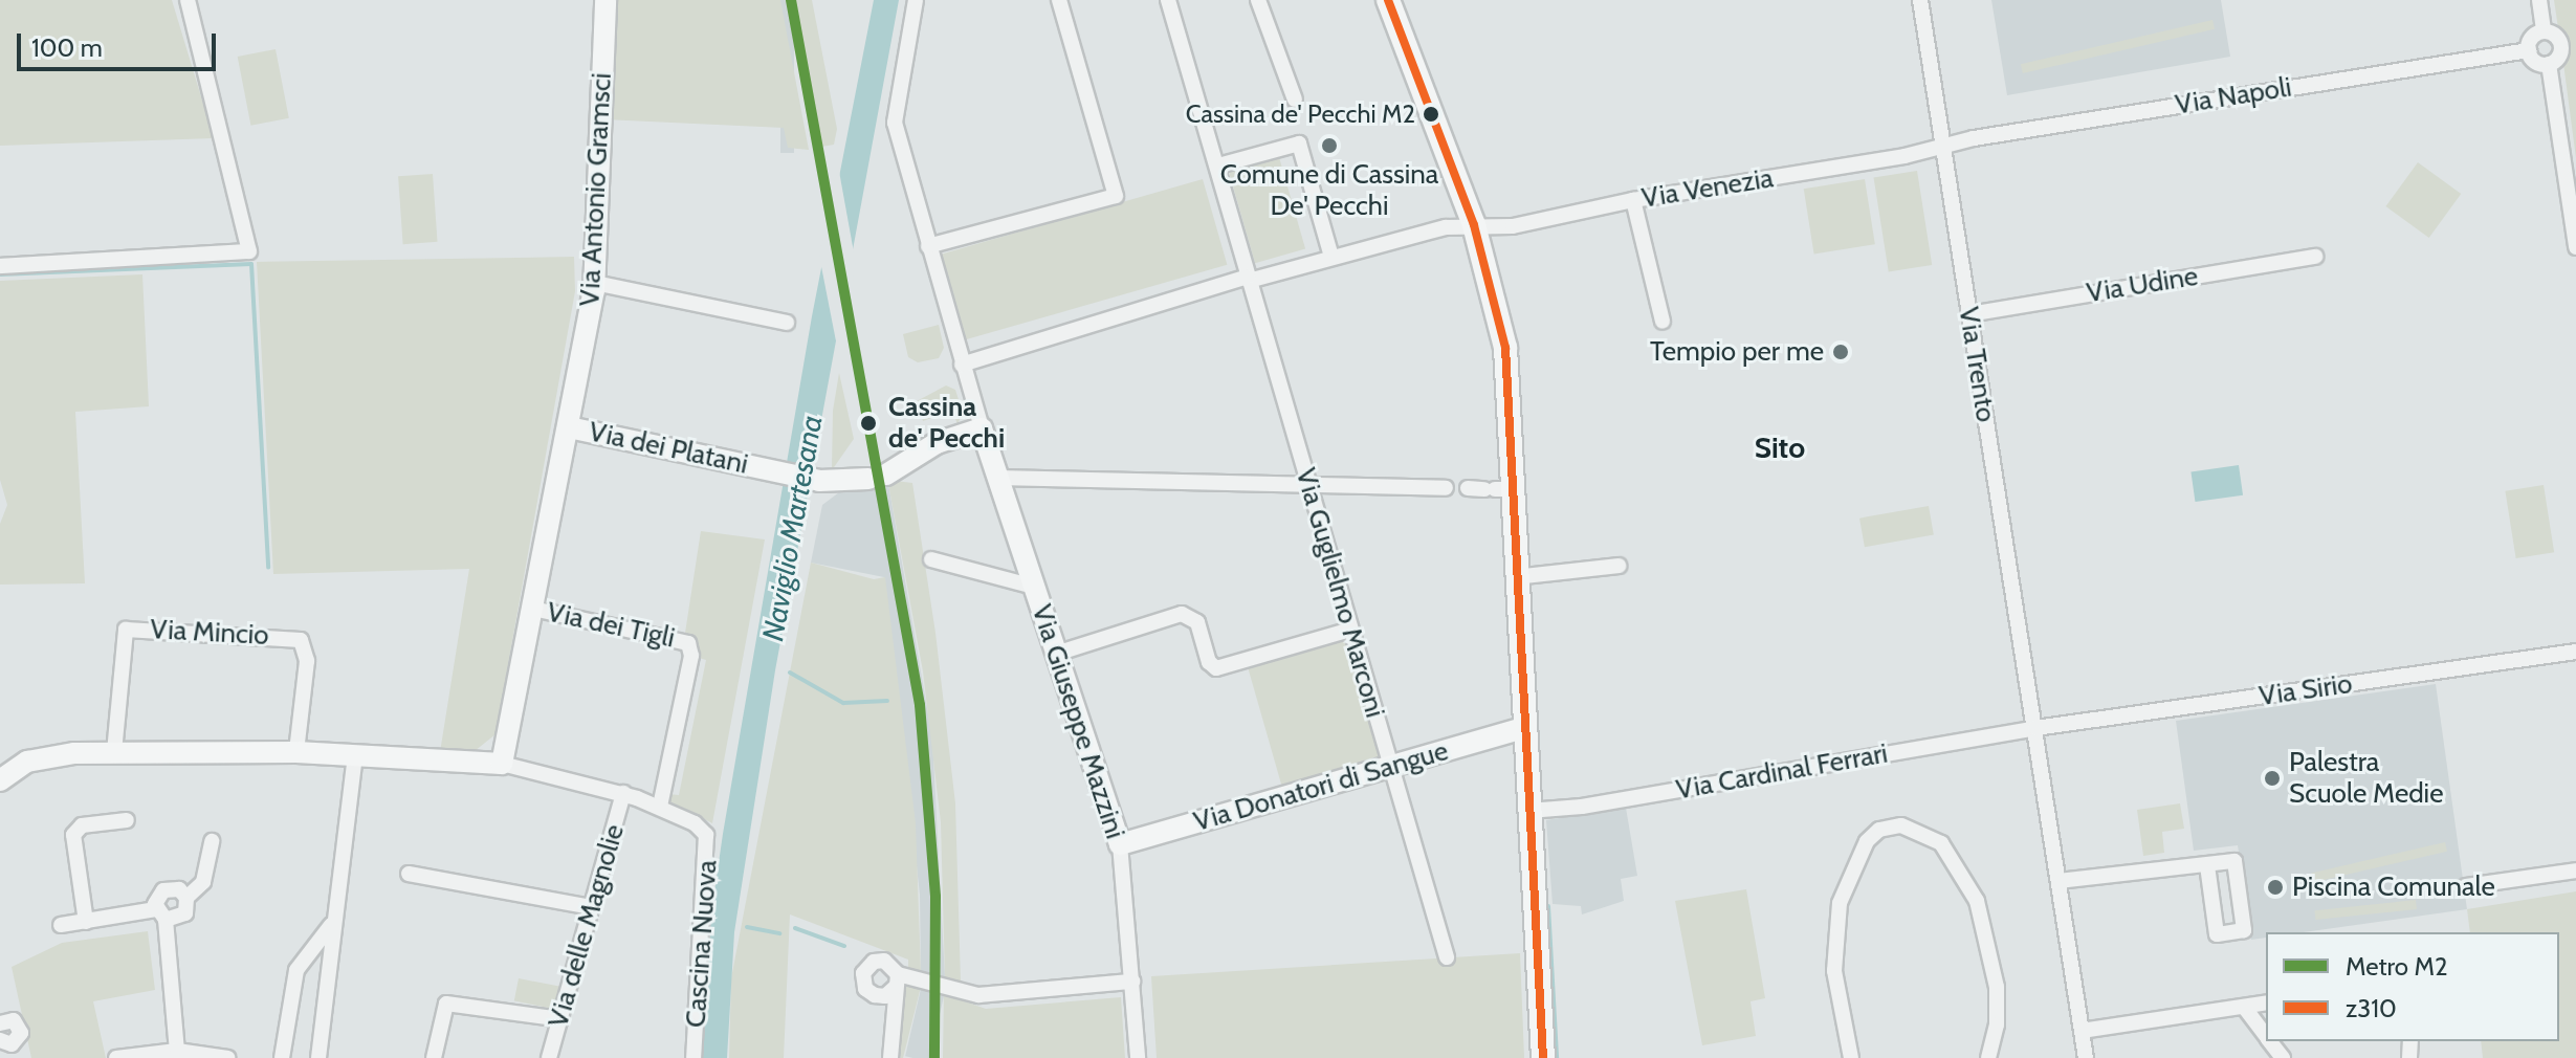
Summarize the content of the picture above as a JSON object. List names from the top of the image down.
{
  "streets": {
    "street": [
      "Via Napoli",
      "Via Venezia",
      "Via Antonio Gramsci",
      "Via Udine",
      "Via Trento",
      "Via dei Platani",
      "Via Guglielmo Marconi",
      "Via dei Tigli",
      "Via Mincio",
      "Via Sirio",
      "Via Giuseppe Mazzini",
      "Via Cardinal Ferrari",
      "Via Donatori di Sangue",
      "Via delle Magnolie",
      "Cascina Nuova"
    ]
  },
  "crossings": [
    ["Via Napoli", "Via Venezia"],
    ["Via Napoli", "Via Trento"],
    ["Via Venezia", "Via Trento"],
    ["Via Venezia", "Via Guglielmo Marconi"],
    ["Via Venezia", "Via Giuseppe Mazzini"],
    ["Via Antonio Gramsci", "Via dei Platani"],
    ["Via Antonio Gramsci", "Via dei Tigli"],
    ["Via Udine", "Via Trento"],
    ["Via Trento", "Via Sirio"],
    ["Via Trento", "Via Cardinal Ferrari"],
    ["Via dei Platani", "Via dei Tigli"],
    ["Via dei Platani", "Via Giuseppe Mazzini"],
    ["Via Guglielmo Marconi", "Via Donatori di Sangue"],
    ["Via dei Tigli", "Cascina Nuova"],
    ["Via Sirio", "Via Cardinal Ferrari"],
    ["Via Giuseppe Mazzini", "Via Donatori di Sangue"],
    ["Via delle Magnolie", "Cascina Nuova"]
  ],
  "districts": ["Sito"],
  "water": ["Naviglio Martesana"],
  "places": [
    "Cassina de' Pecchi M2",
    "Comune di Cassina De' Pecchi",
    "Tempio per me",
    "Cassina de' Pecchi",
    "Palestra Scuole Medie",
    "Piscina Comunale"
  ],
  "lines": ["metro line M2", "transit line z310"],
  "legend": ["Metro M2", "z310"],
  "scale_bar": "100 m"
}
